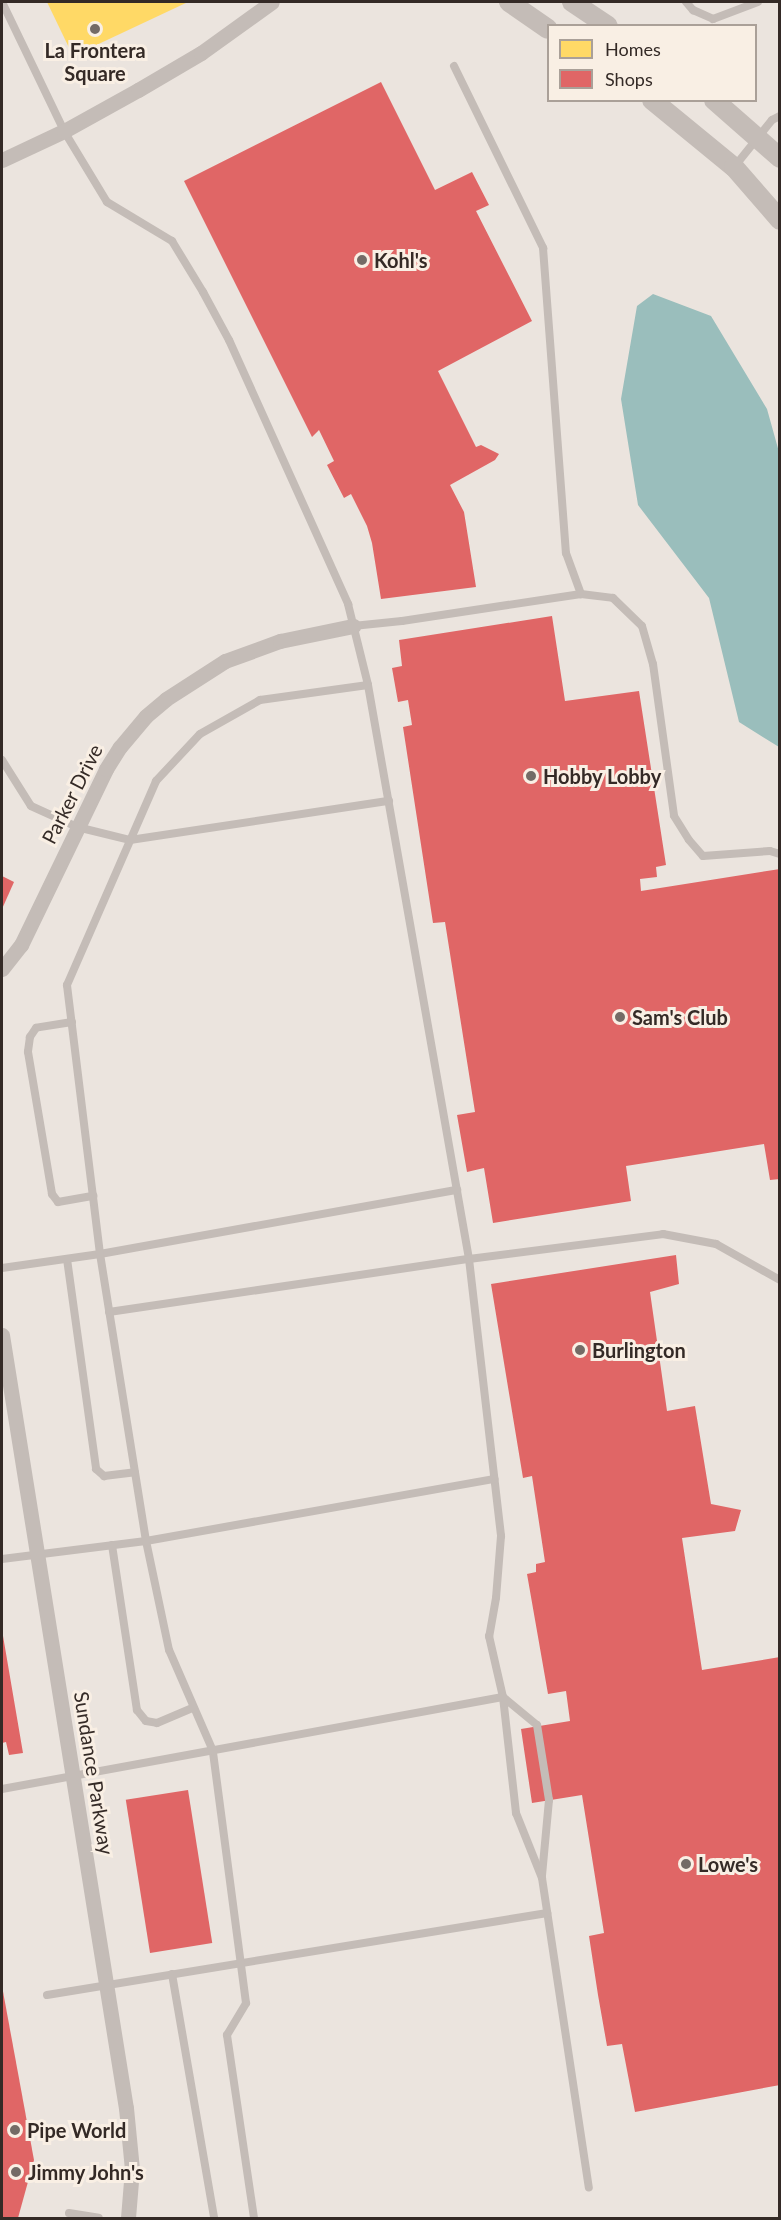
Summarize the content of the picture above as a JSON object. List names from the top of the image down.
{
  "streets": {
    "street": ["Parker Drive", "Sundance Parkway"]
  },
  "places": [
    "La Frontera Square",
    "Kohl's",
    "Hobby Lobby",
    "Sam's Club",
    "Burlington",
    "Lowe's",
    "Pipe World",
    "Jimmy John's"
  ],
  "legend": ["Homes", "Shops"]
}
